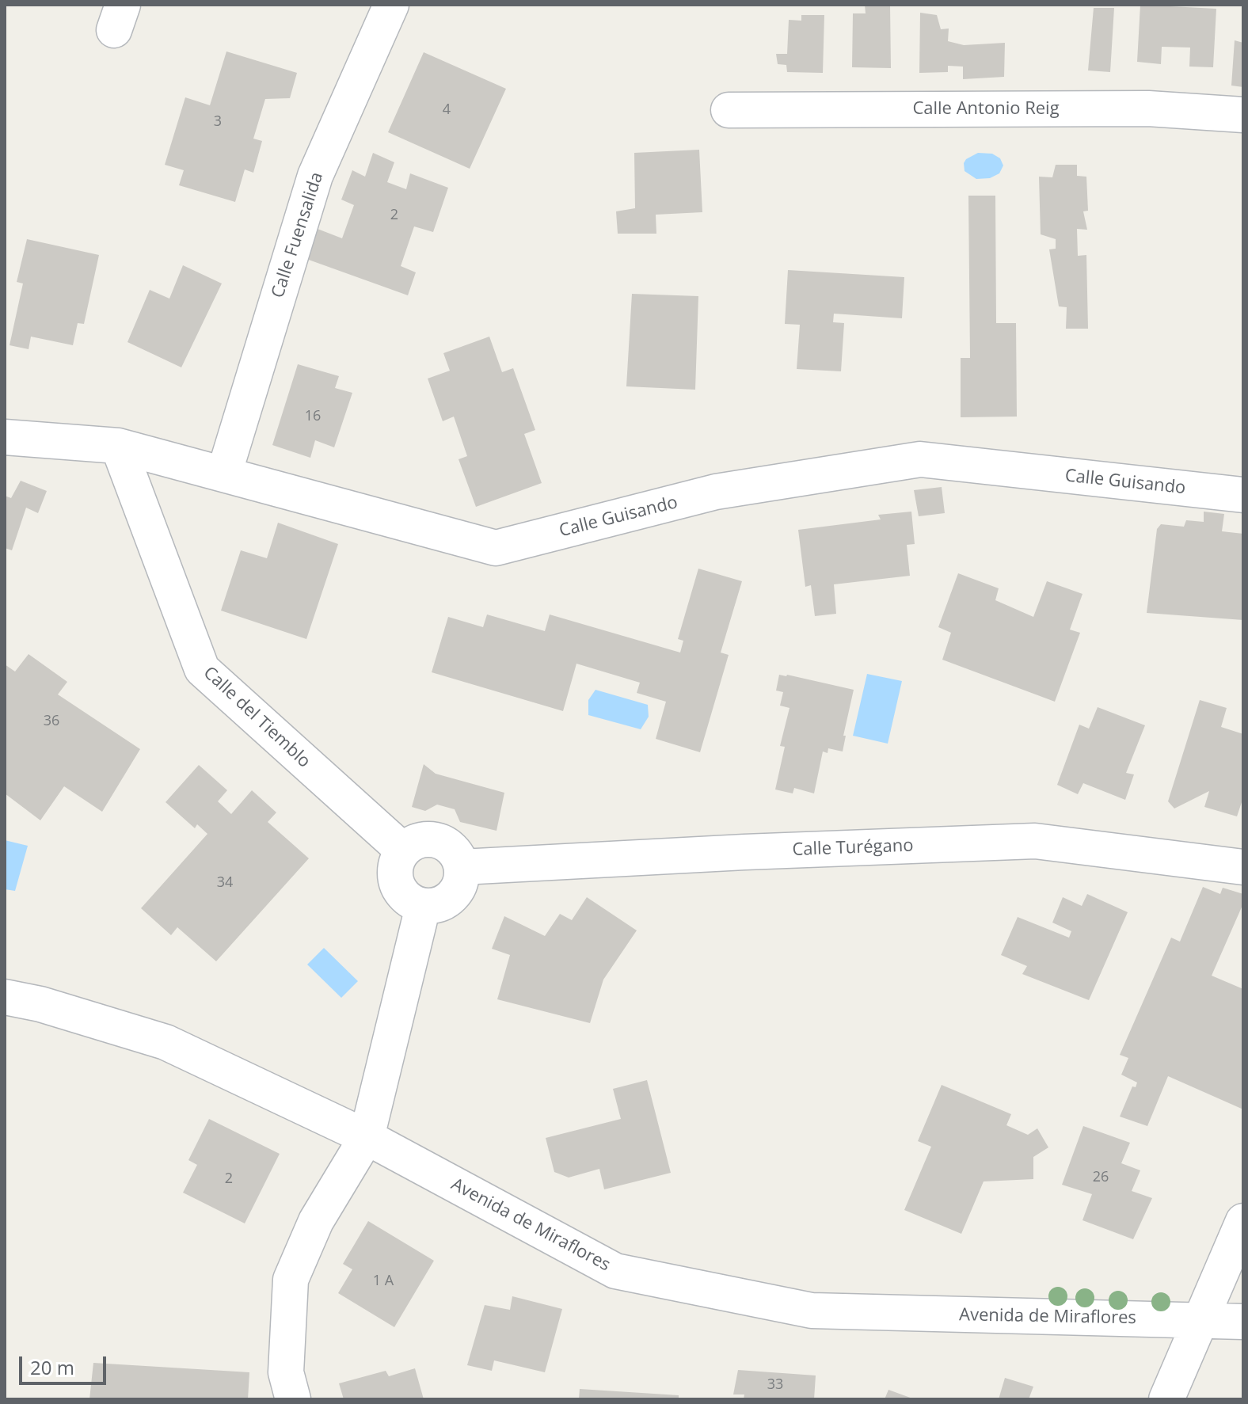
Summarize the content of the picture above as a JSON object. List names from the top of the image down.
{
  "streets": {
    "street": [
      "Calle Antonio Reig",
      "Calle Fuensalida",
      "Calle Guisando",
      "Calle del Tiemblo",
      "Calle Turégano",
      "Avenida de Miraflores"
    ]
  },
  "crossings": [
    ["Calle Fuensalida", "Calle Guisando"],
    ["Calle Guisando", "Calle del Tiemblo"],
    ["Calle del Tiemblo", "Calle Turégano"]
  ],
  "house_numbers": [
    "4",
    "3",
    "2",
    "16",
    "36",
    "34",
    "26",
    "2",
    "1 A",
    "33"
  ],
  "scale_bar": "20 m"
}
